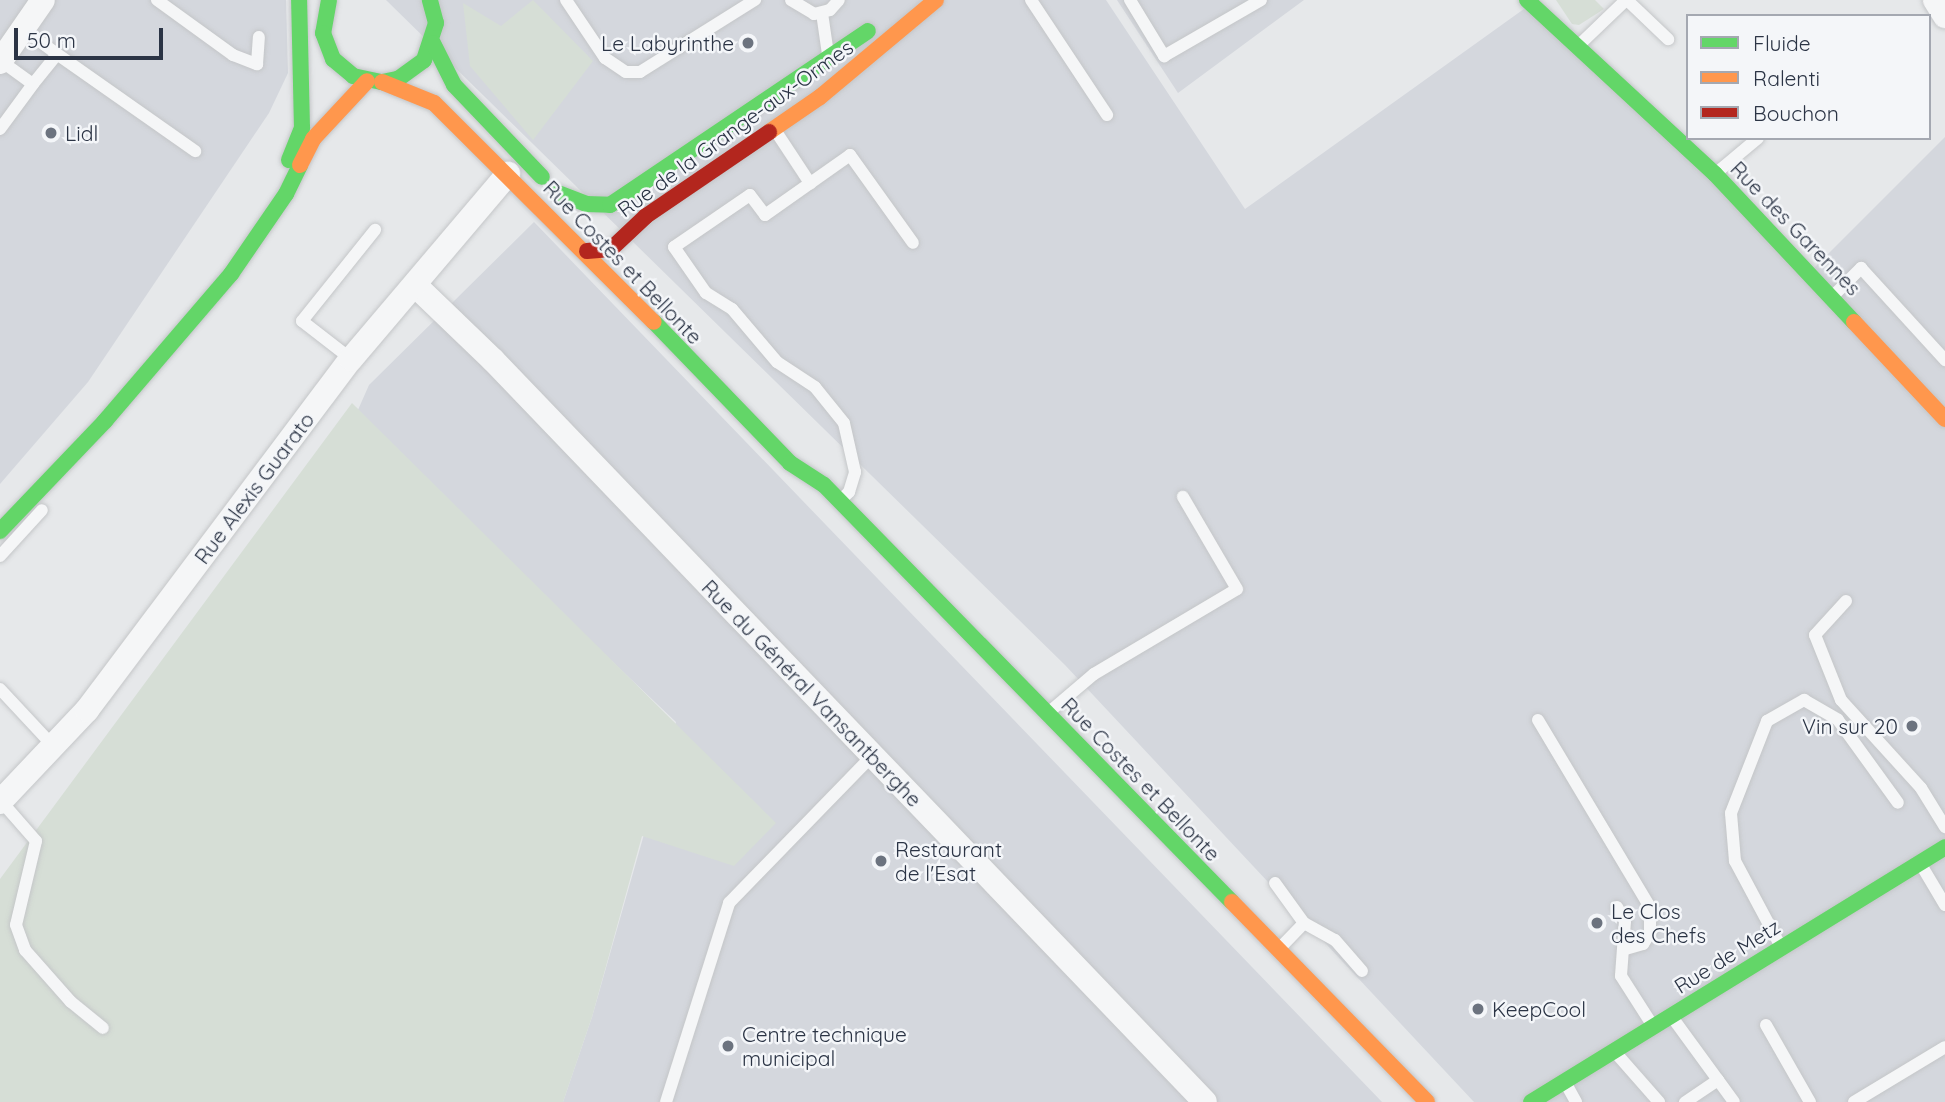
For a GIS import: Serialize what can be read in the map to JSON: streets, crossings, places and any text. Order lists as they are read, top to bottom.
{
  "streets": {
    "main road": [
      "Rue de la Grange-aux-Ormes",
      "Rue des Garennes",
      "Rue Costes et Bellonte",
      "Rue de Metz"
    ],
    "street": ["Rue Alexis Guarato", "Rue du Général Vansantberghe"]
  },
  "crossings": [
    ["Rue de la Grange-aux-Ormes", "Rue Costes et Bellonte"],
    ["Rue Costes et Bellonte", "Rue Alexis Guarato"],
    ["Rue Alexis Guarato", "Rue du Général Vansantberghe"]
  ],
  "places": [
    "Le Labyrinthe",
    "Lidl",
    "Vin sur 20",
    "Restaurant de l'Esat",
    "Le Clos des Chefs",
    "KeepCool",
    "Centre technique municipal"
  ],
  "legend": ["Fluide", "Ralenti", "Bouchon"],
  "scale_bar": "50 m"
}
